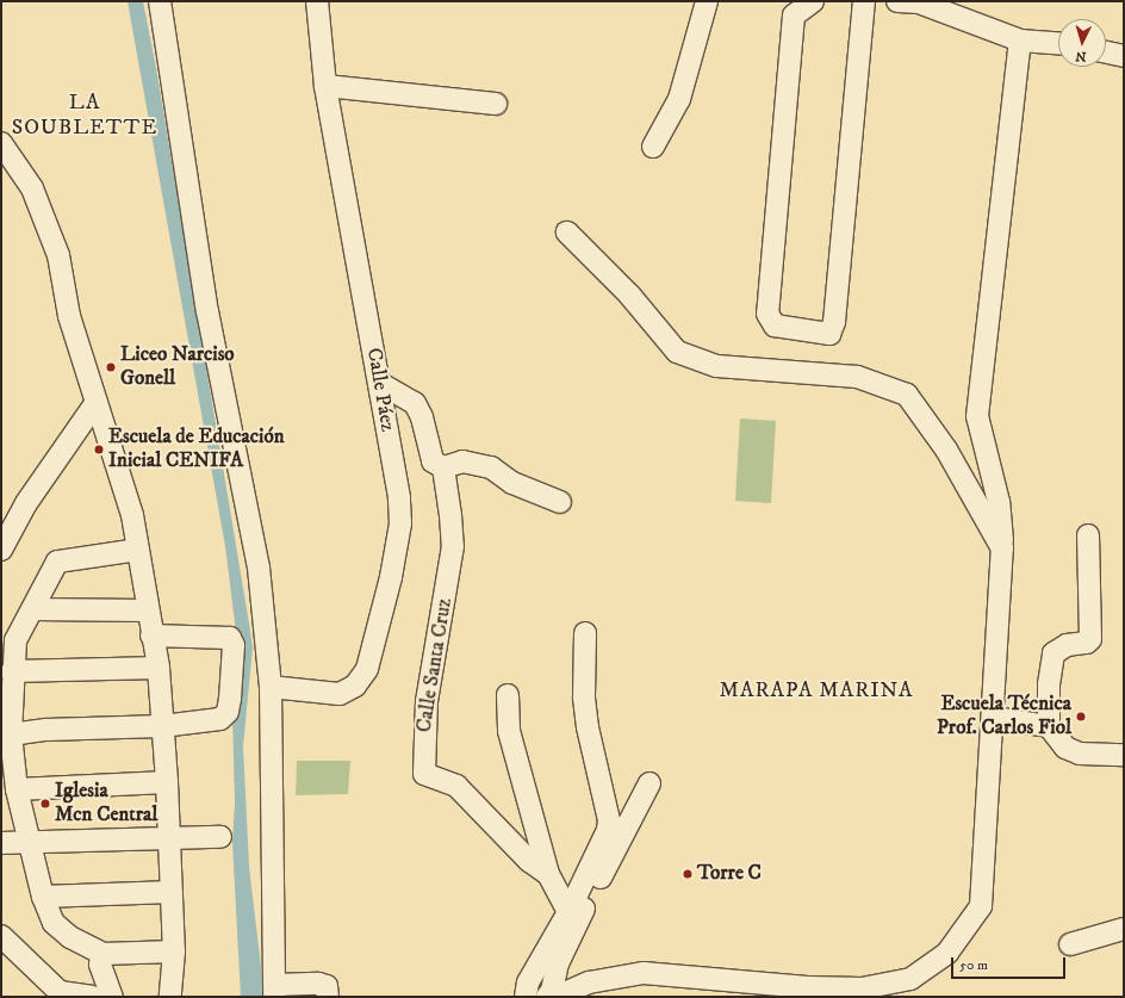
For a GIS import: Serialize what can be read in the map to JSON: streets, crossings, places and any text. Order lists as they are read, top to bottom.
{
  "streets": {
    "street": ["Calle Páez", "Calle Santa Cruz"]
  },
  "districts": ["LA SOUBLETTE", "MARAPA MARINA"],
  "places": [
    "Liceo Narciso Gonell",
    "Escuela de Educación Inicial CENIFA",
    "Escuela Técnica Prof. Carlos Fiol",
    "Iglesia Mcn Central",
    "Torre C"
  ],
  "scale_bar": "50 m",
  "north": "bottom"
}
